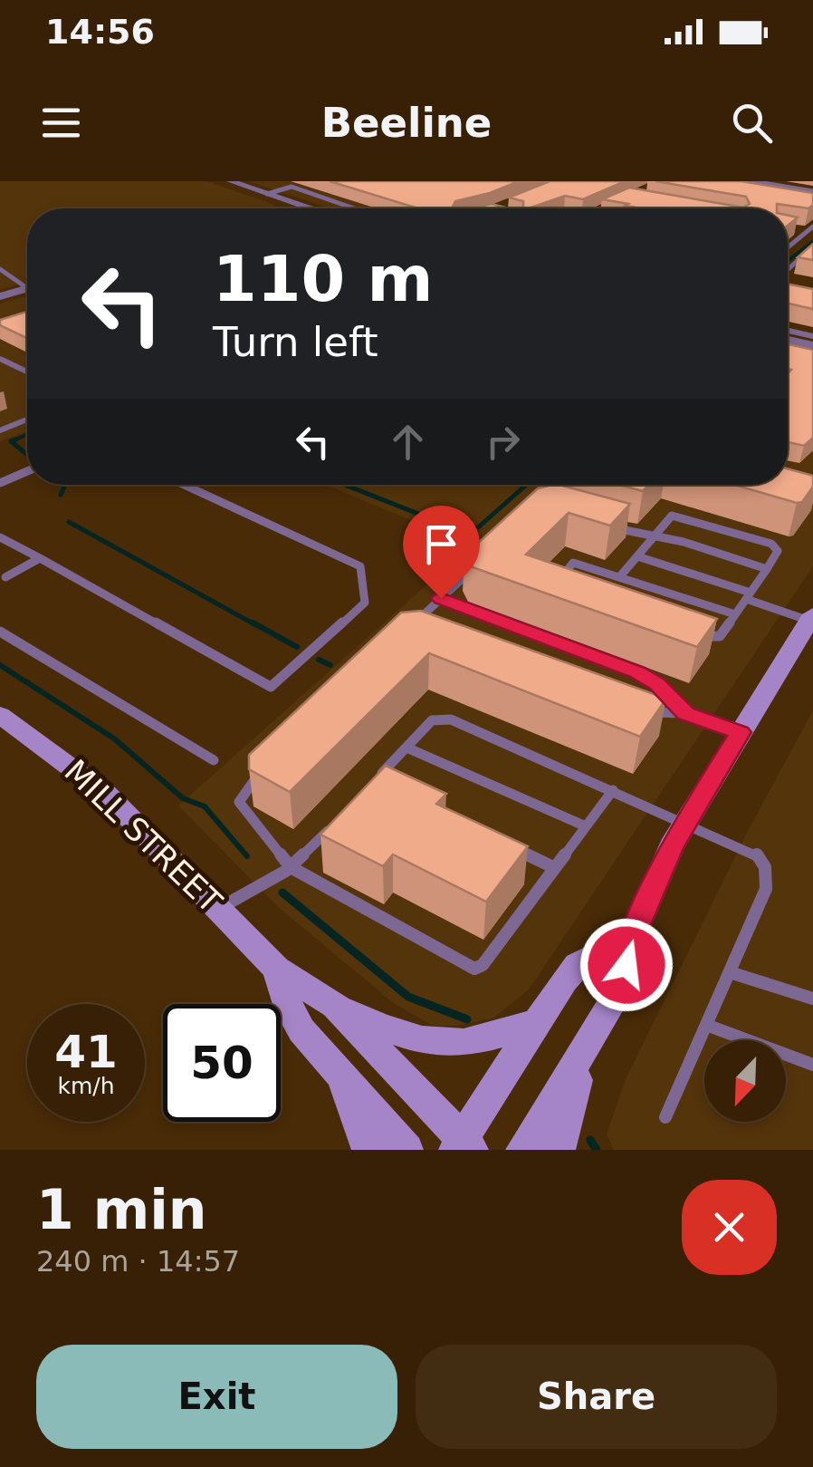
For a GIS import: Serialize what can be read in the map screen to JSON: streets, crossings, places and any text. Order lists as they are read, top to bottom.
{
  "streets": {
    "main road": ["MILL STREET"]
  },
  "north": "bottom left",
  "page": {
    "status": "14:56",
    "header": "Beeline",
    "turn": ["110 m", "Turn left"],
    "speed": "41 km/h",
    "limit": "50",
    "heading": ["1 min", "240 m · 14:57"],
    "buttons": ["Exit", "Share"]
  }
}
